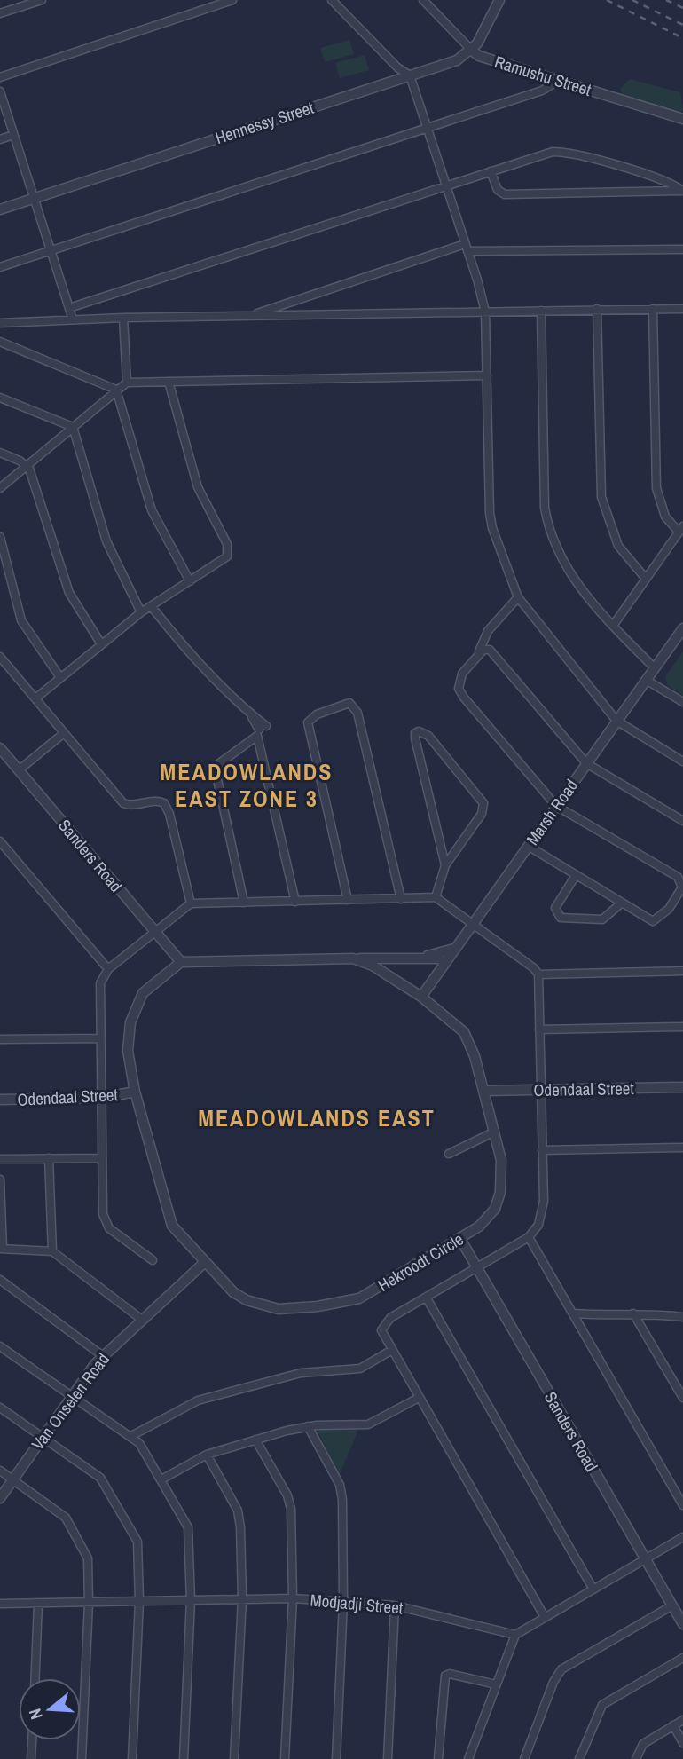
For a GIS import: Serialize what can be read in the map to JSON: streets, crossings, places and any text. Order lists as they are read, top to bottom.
{
  "streets": {
    "street": [
      "Ramushu Street",
      "Hennessy Street",
      "Marsh Road",
      "Sanders Road",
      "Odendaal Street",
      "Hekroodt Circle",
      "Van Onselen Road",
      "Modjadji Street"
    ]
  },
  "crossings": [
    ["Ramushu Street", "Hennessy Street"],
    ["Marsh Road", "Hekroodt Circle"],
    ["Sanders Road", "Hekroodt Circle"],
    ["Odendaal Street", "Hekroodt Circle"],
    ["Hekroodt Circle", "Van Onselen Road"]
  ],
  "districts": ["MEADOWLANDS EAST ZONE 3", "MEADOWLANDS EAST"],
  "north": "left"
}
